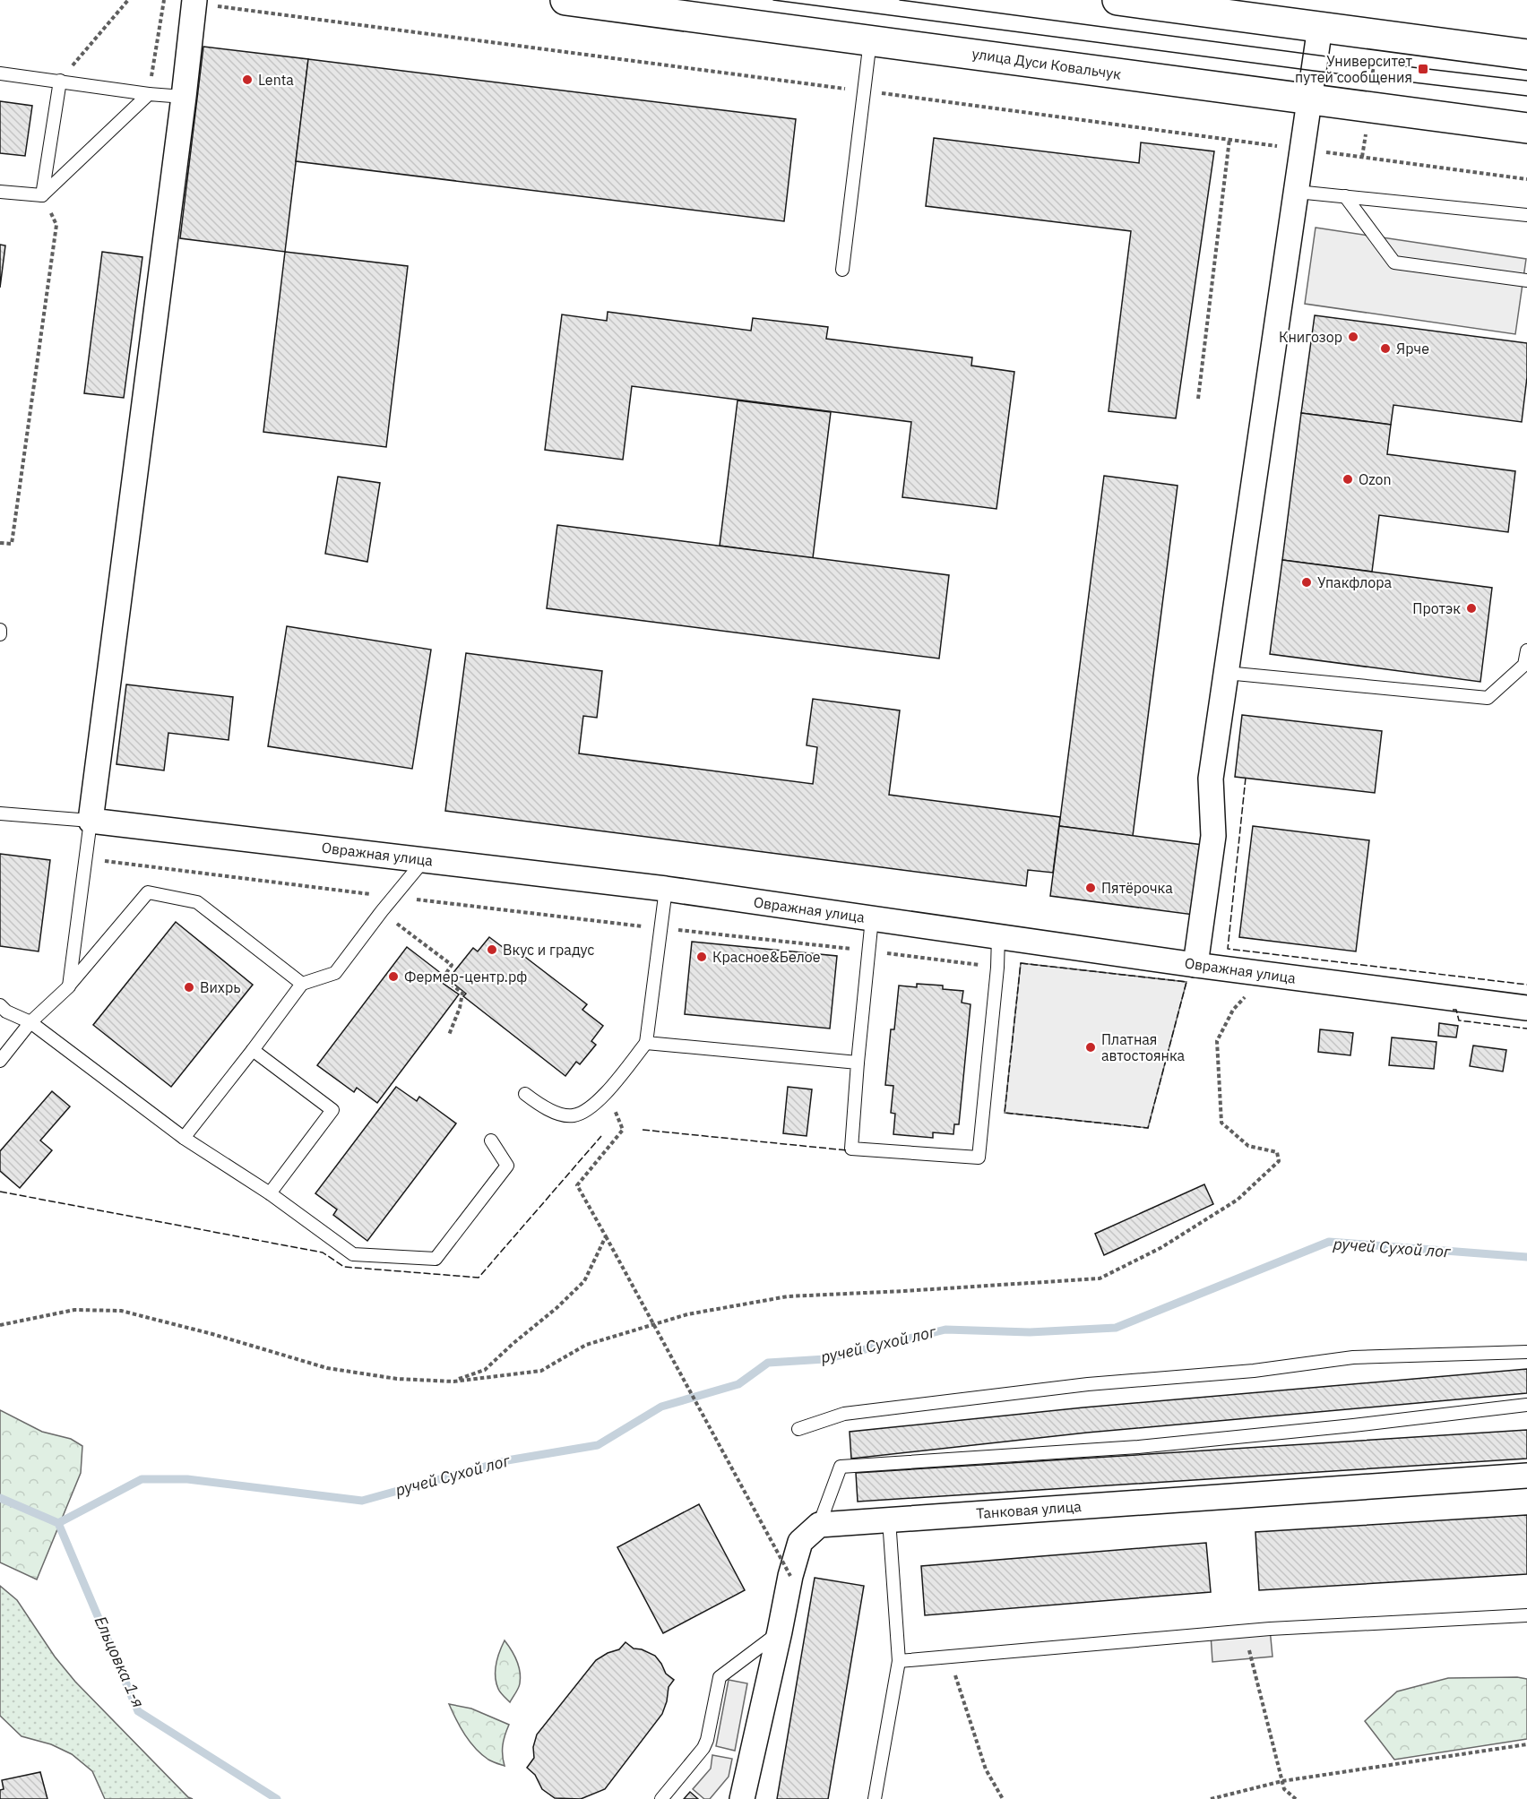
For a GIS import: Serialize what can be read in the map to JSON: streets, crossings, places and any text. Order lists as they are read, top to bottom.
{
  "streets": {
    "main road": ["улица Дуси Ковальчук"],
    "street": ["Овражная улица", "Танковая улица"]
  },
  "water": ["ручей Сухой лог", "Ельцовка 1-я"],
  "places": {
    "transit": ["Университет путей сообщения"],
    "other": [
      "Lenta",
      "Книгозор",
      "Ярче",
      "Ozon",
      "Упакфлора",
      "Протэк",
      "Пятёрочка",
      "Вкус и градус",
      "Красное&Белое",
      "Фермер-центр.рф",
      "Вихрь",
      "Платная автостоянка"
    ]
  }
}
